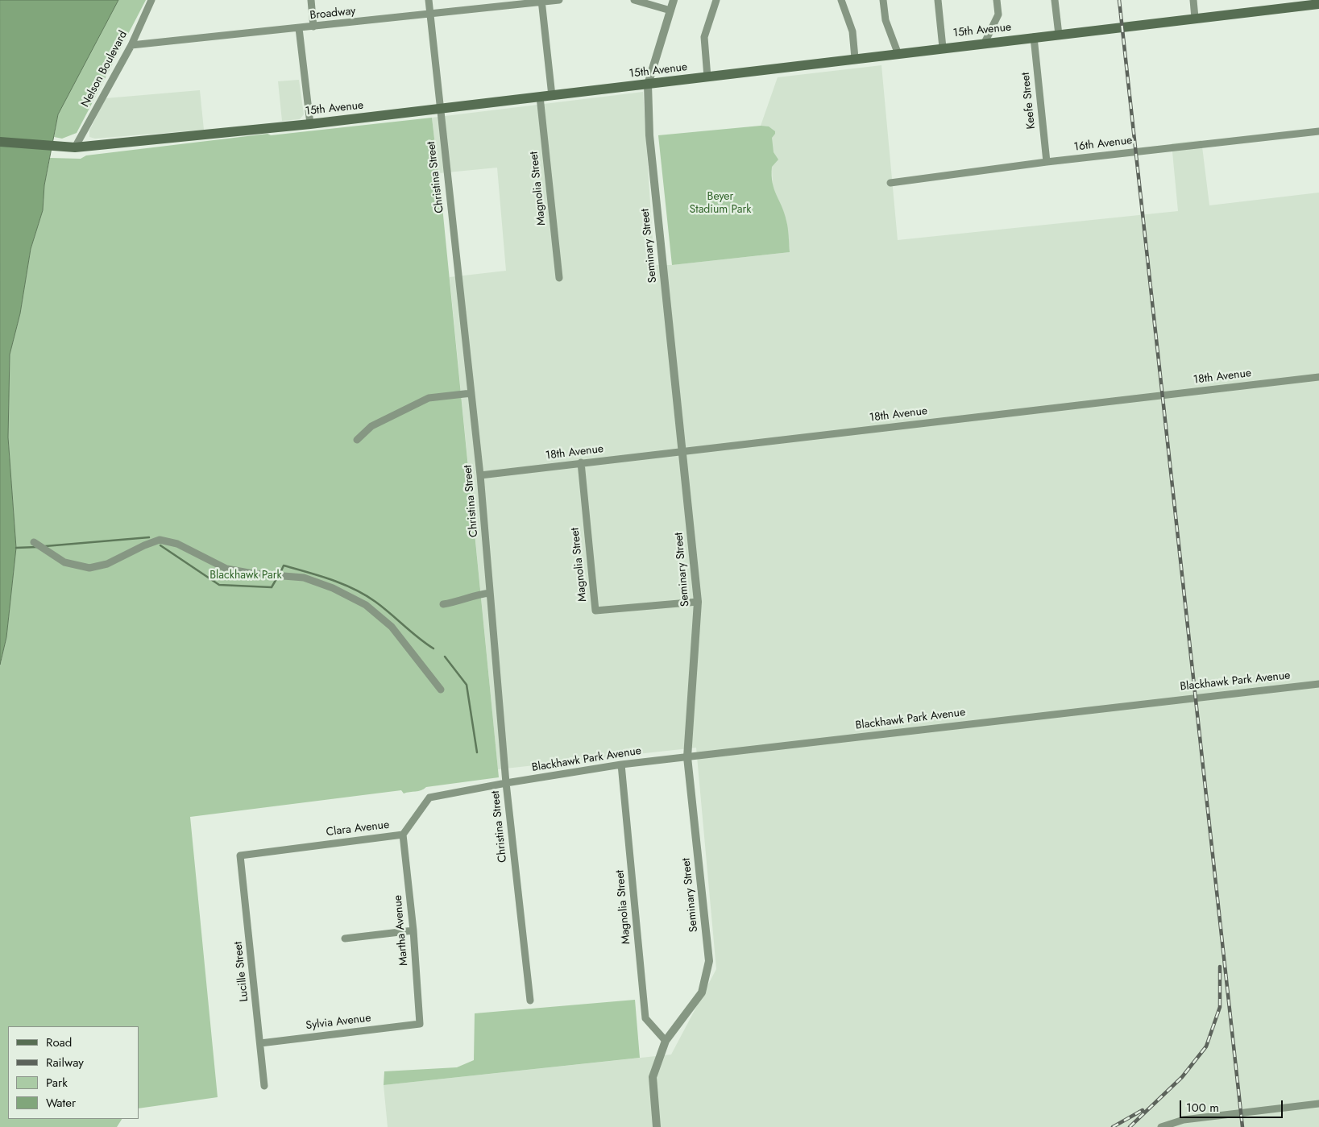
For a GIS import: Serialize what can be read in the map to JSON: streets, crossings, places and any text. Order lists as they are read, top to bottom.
{
  "streets": {
    "main road": ["15th Avenue"],
    "street": [
      "Broadway",
      "Nelson Boulevard",
      "Keefe Street",
      "16th Avenue",
      "Christina Street",
      "Magnolia Street",
      "Seminary Street",
      "18th Avenue",
      "Blackhawk Park Avenue",
      "Clara Avenue",
      "Martha Avenue",
      "Lucille Street",
      "Sylvia Avenue"
    ]
  },
  "crossings": [
    ["Broadway", "Nelson Boulevard"],
    ["Broadway", "Christina Street"],
    ["15th Avenue", "Nelson Boulevard"],
    ["15th Avenue", "Keefe Street"],
    ["15th Avenue", "Christina Street"],
    ["15th Avenue", "Magnolia Street"],
    ["15th Avenue", "Seminary Street"],
    ["Keefe Street", "16th Avenue"],
    ["Christina Street", "18th Avenue"],
    ["Christina Street", "Blackhawk Park Avenue"],
    ["Christina Street", "Clara Avenue"],
    ["Magnolia Street", "Seminary Street"],
    ["Magnolia Street", "18th Avenue"],
    ["Magnolia Street", "Blackhawk Park Avenue"],
    ["Seminary Street", "18th Avenue"],
    ["Seminary Street", "Blackhawk Park Avenue"],
    ["Blackhawk Park Avenue", "Clara Avenue"],
    ["Clara Avenue", "Martha Avenue"],
    ["Clara Avenue", "Lucille Street"],
    ["Martha Avenue", "Sylvia Avenue"],
    ["Lucille Street", "Sylvia Avenue"]
  ],
  "parks": ["Beyer Stadium Park", "Blackhawk Park"],
  "legend": [
    "Road",
    "Railway",
    "Park",
    "Water"
  ],
  "scale_bar": "100 m"
}
